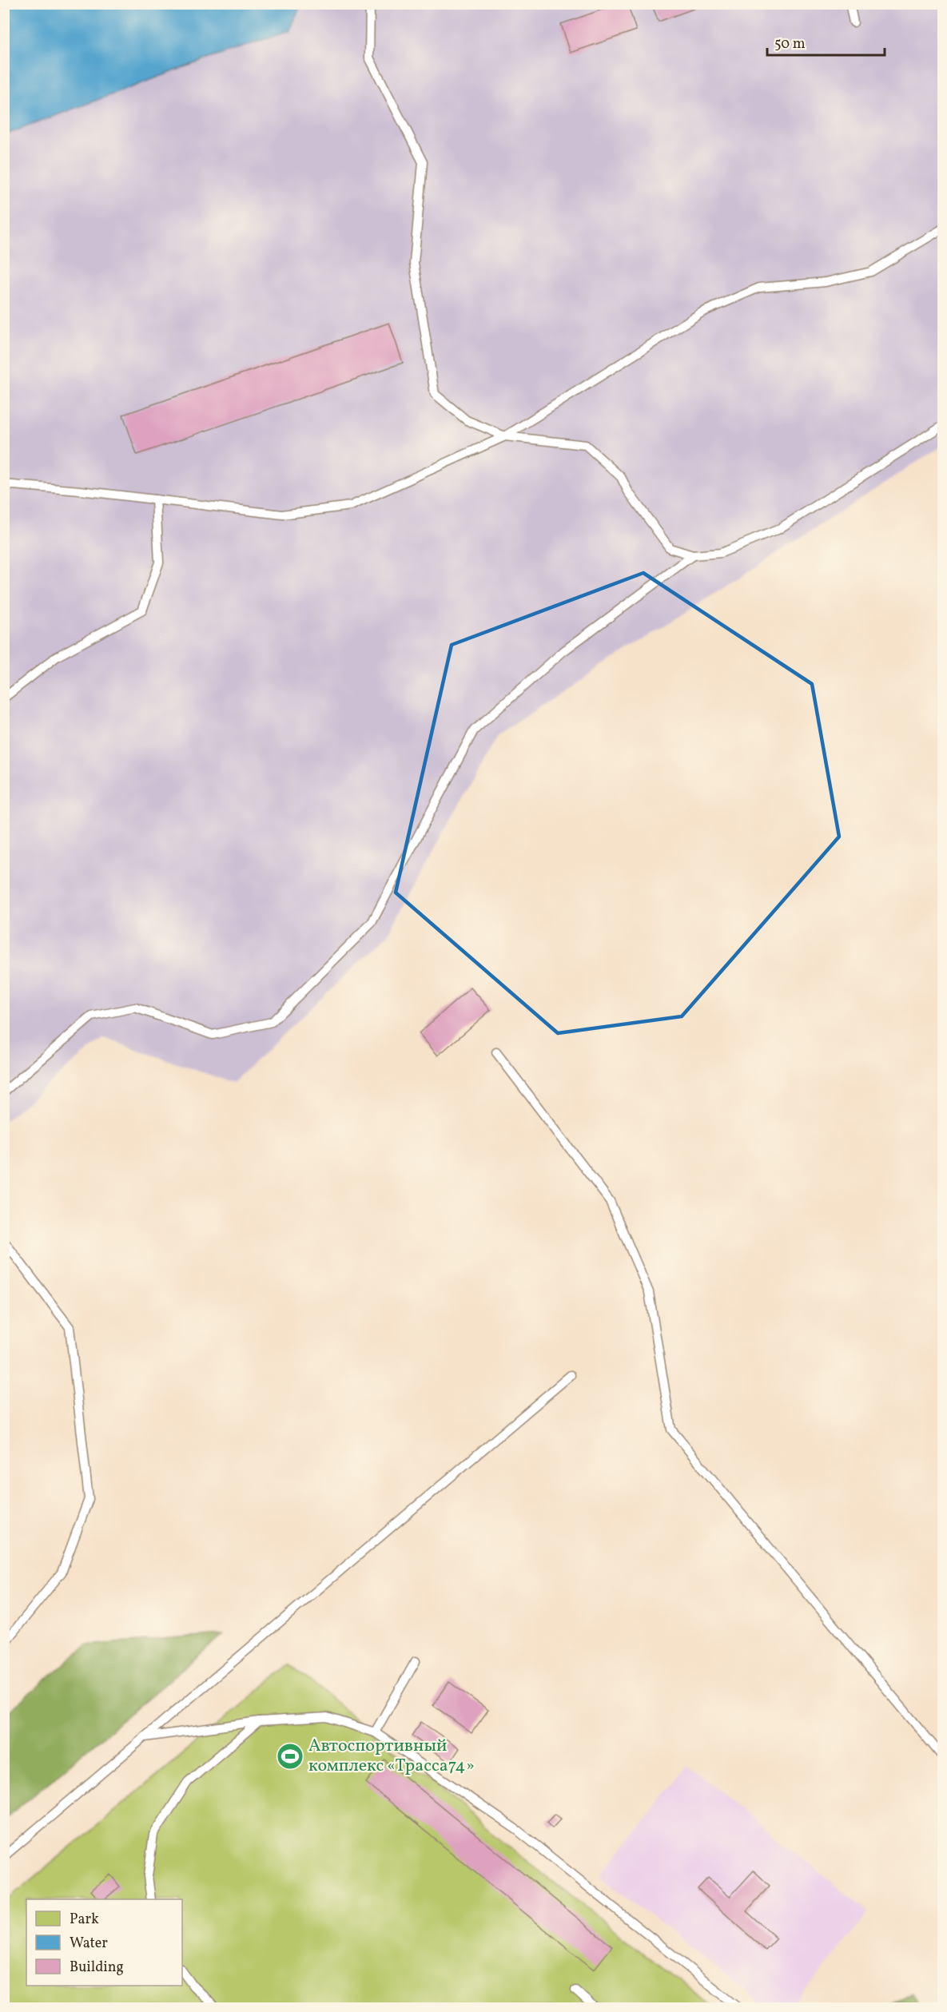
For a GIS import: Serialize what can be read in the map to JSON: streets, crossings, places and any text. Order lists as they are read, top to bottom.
{
  "places": {
    "sports": ["Автоспортивный комплекс «Трасса74»"]
  },
  "legend": ["Park", "Water", "Building"],
  "scale_bar": "50 m"
}
